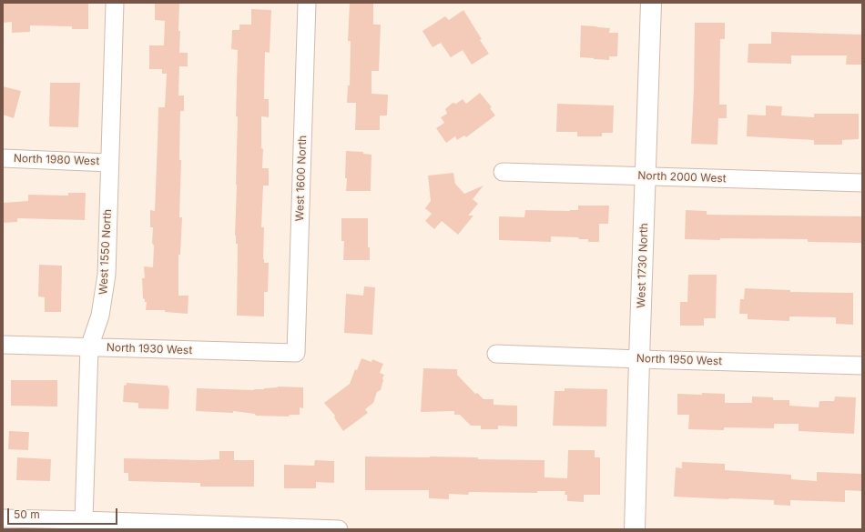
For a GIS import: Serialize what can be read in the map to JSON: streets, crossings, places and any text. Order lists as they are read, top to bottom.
{
  "streets": {
    "street": [
      "North 1980 West",
      "North 2000 West",
      "West 1600 North",
      "West 1550 North",
      "West 1730 North",
      "North 1930 West",
      "North 1950 West"
    ]
  },
  "crossings": [
    ["North 1980 West", "West 1550 North"],
    ["North 2000 West", "West 1730 North"],
    ["West 1600 North", "North 1930 West"],
    ["West 1550 North", "North 1930 West"],
    ["West 1730 North", "North 1950 West"]
  ],
  "scale_bar": "50 m"
}
